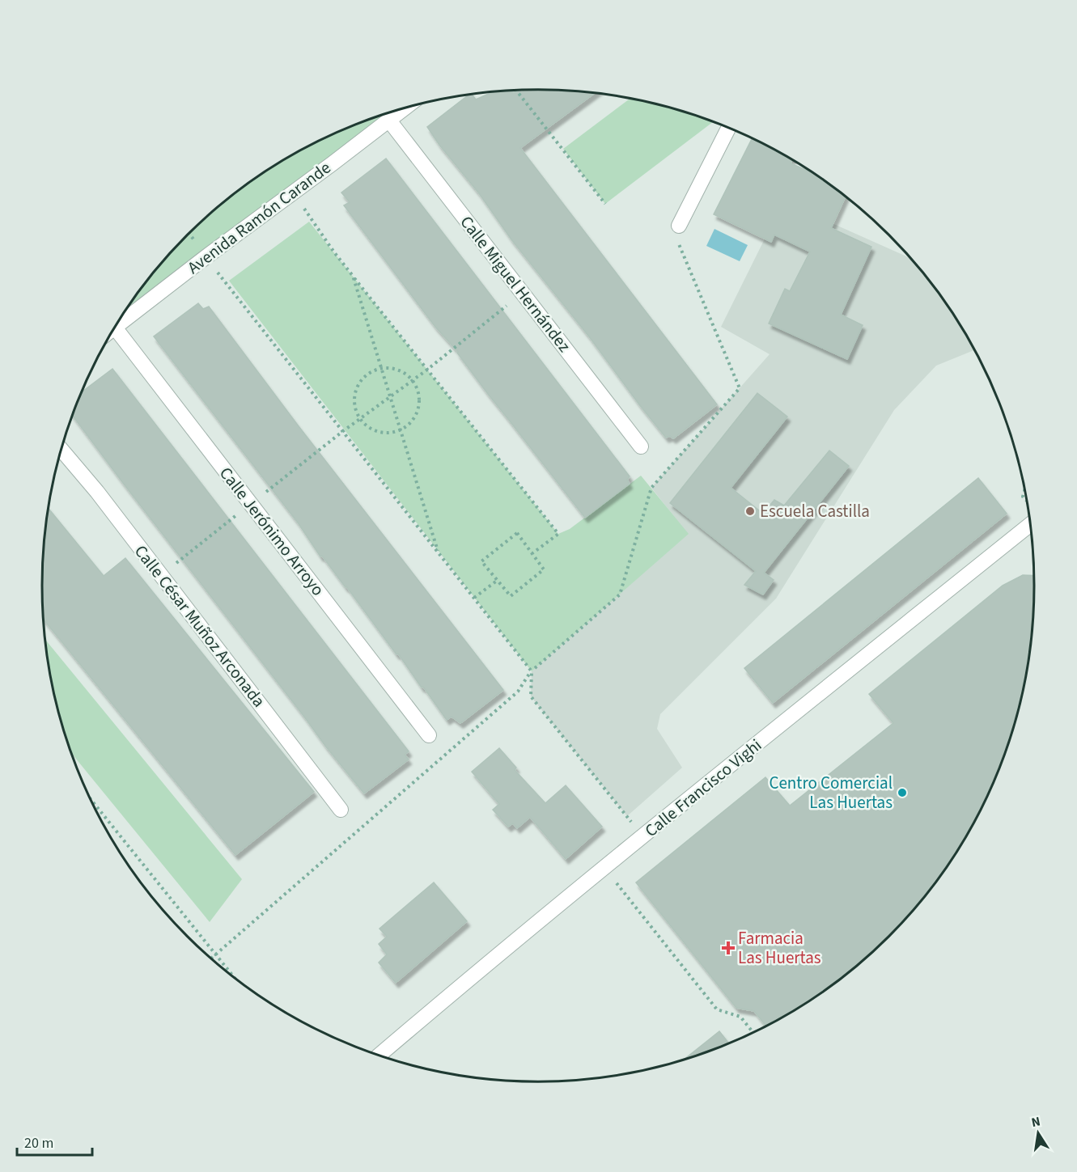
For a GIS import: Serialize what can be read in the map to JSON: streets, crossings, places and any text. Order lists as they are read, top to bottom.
{
  "streets": {
    "street": [
      "Avenida Ramón Carande",
      "Calle Miguel Hernández",
      "Calle Jerónimo Arroyo",
      "Calle César Muñoz Arconada",
      "Calle Francisco Vighi"
    ]
  },
  "crossings": [
    ["Avenida Ramón Carande", "Calle Miguel Hernández"]
  ],
  "places": {
    "other": ["Escuela Castilla", "Centro Comercial Las Huertas"],
    "health": ["Farmacia Las Huertas"]
  },
  "scale_bar": "20 m",
  "north": "top"
}
